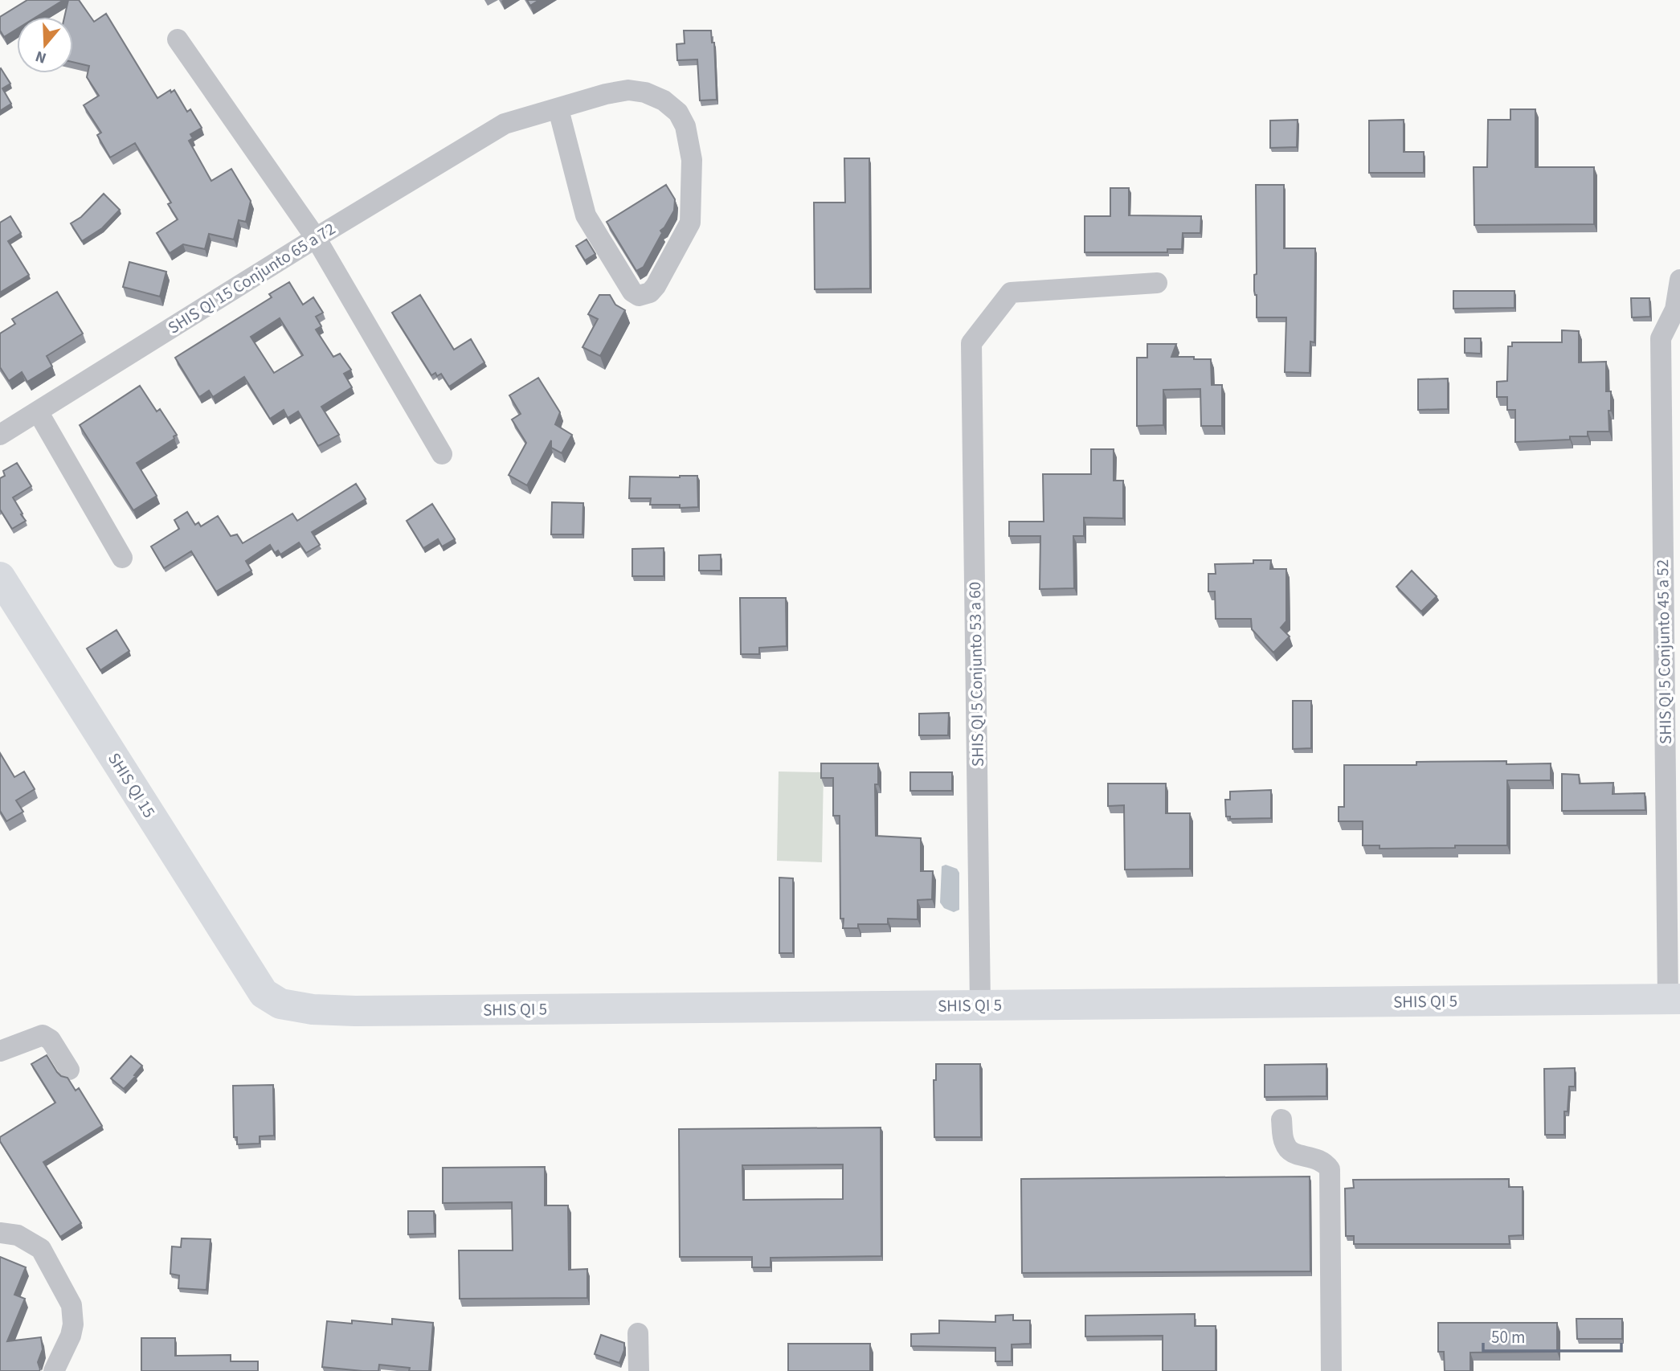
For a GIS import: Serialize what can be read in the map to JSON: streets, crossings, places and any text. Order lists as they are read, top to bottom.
{
  "streets": {
    "street": [
      "SHIS QI 15 Conjunto 65 a 72",
      "SHIS QI 5 Conjunto 45 a 52",
      "SHIS QI 5 Conjunto 53 a 60",
      "SHIS QI 15",
      "SHIS QI 5"
    ]
  },
  "crossings": [
    ["SHIS QI 5 Conjunto 45 a 52", "SHIS QI 5"],
    ["SHIS QI 5 Conjunto 53 a 60", "SHIS QI 5"],
    ["SHIS QI 15", "SHIS QI 5"]
  ],
  "scale_bar": "50 m",
  "north": "bottom"
}
